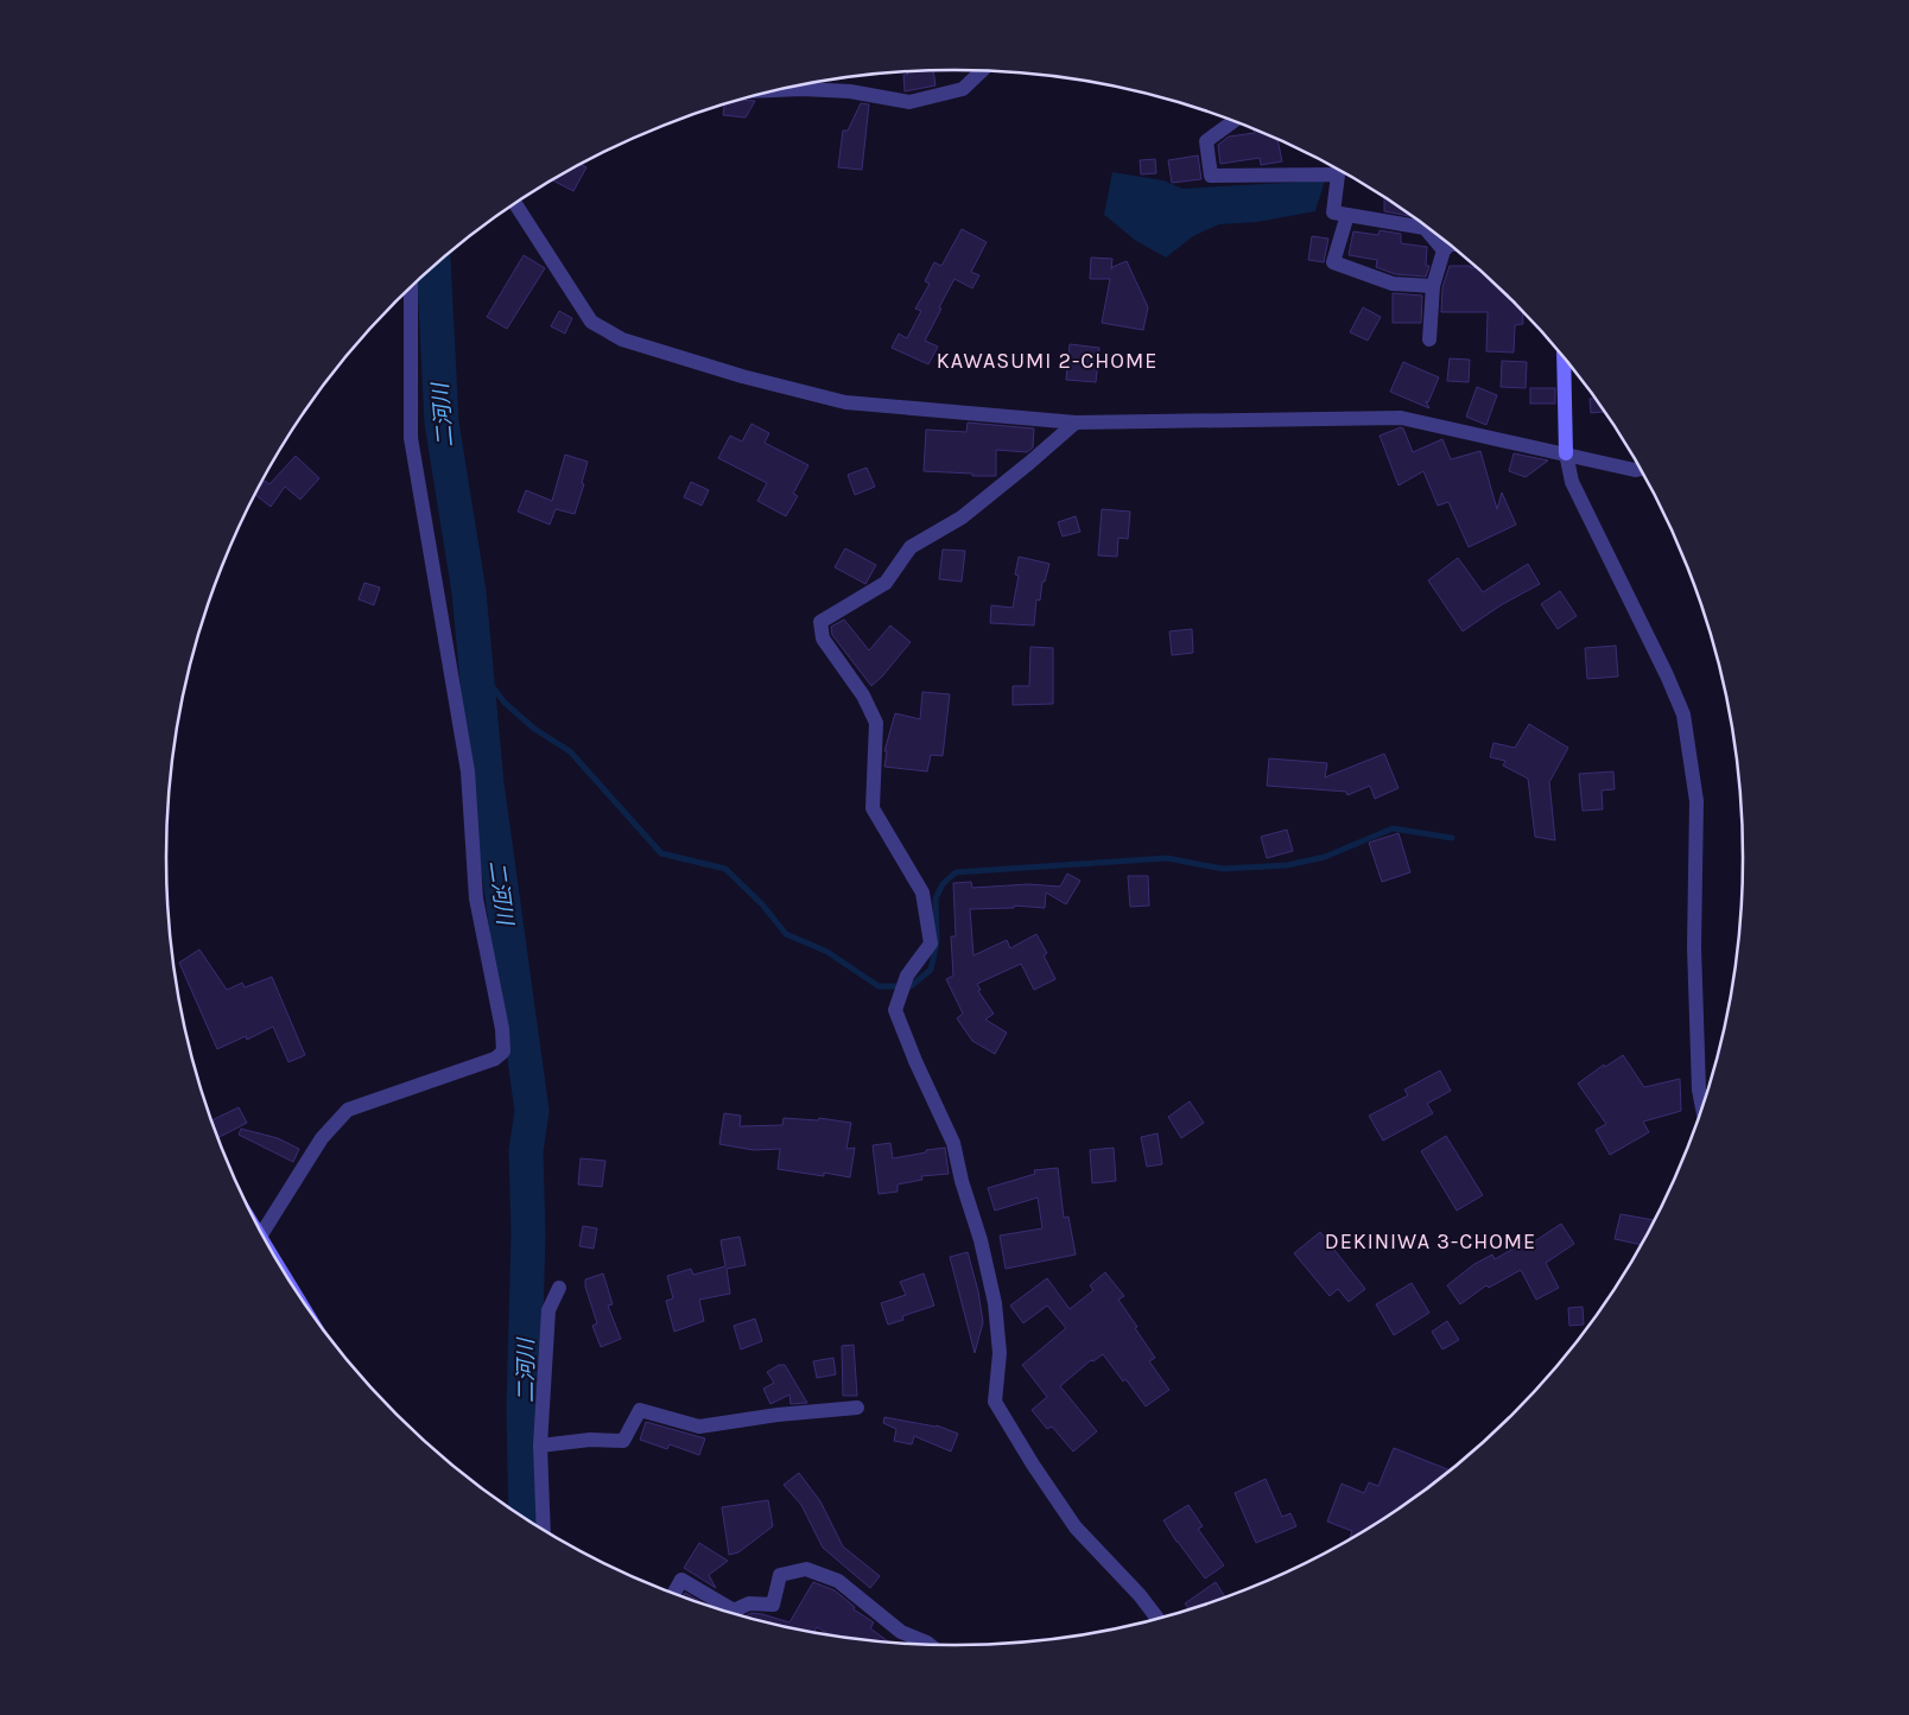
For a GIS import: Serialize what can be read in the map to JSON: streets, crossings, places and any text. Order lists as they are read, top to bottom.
{
  "districts": ["KAWASUMI 2-CHOME", "DEKINIWA 3-CHOME"],
  "water": ["二河川"]
}
